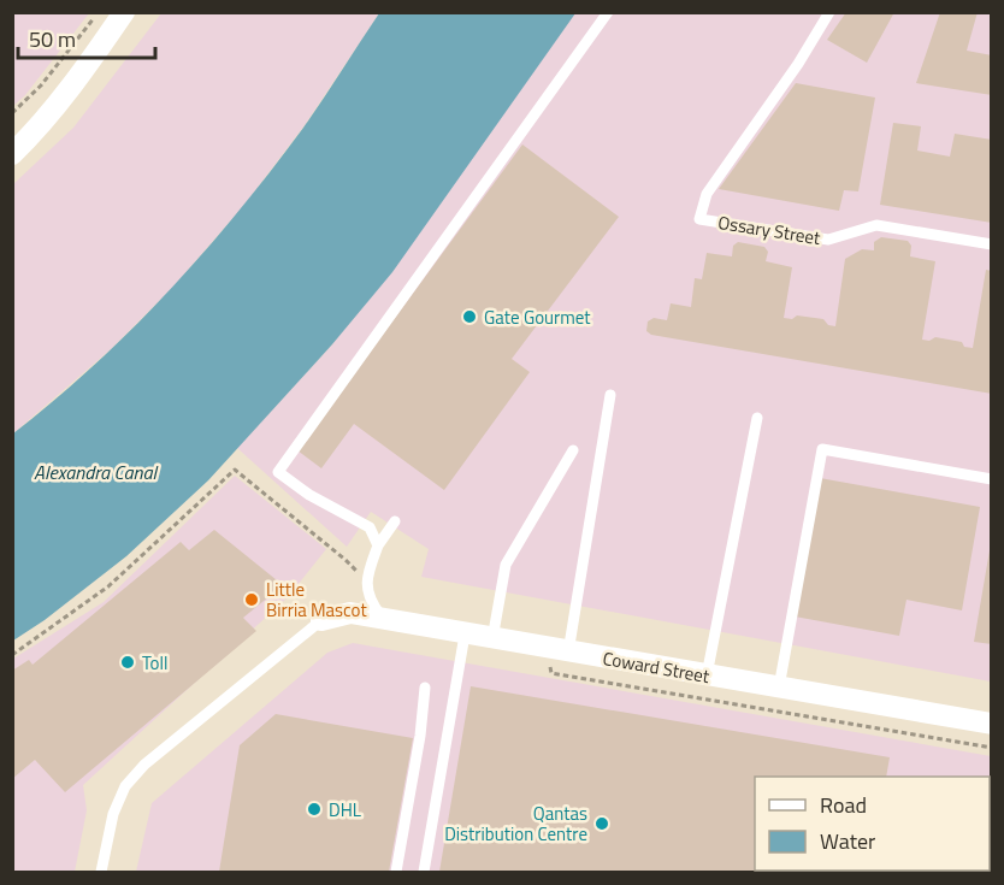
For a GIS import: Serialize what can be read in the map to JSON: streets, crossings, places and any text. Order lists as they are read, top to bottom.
{
  "streets": {
    "street": ["Coward Street"],
    "lane": ["Ossary Street"]
  },
  "water": ["Alexandra Canal"],
  "places": [
    "Gate Gourmet",
    "Little Birria Mascot",
    "Toll",
    "DHL",
    "Qantas Distribution Centre"
  ],
  "legend": ["Road", "Water"],
  "scale_bar": "50 m"
}
